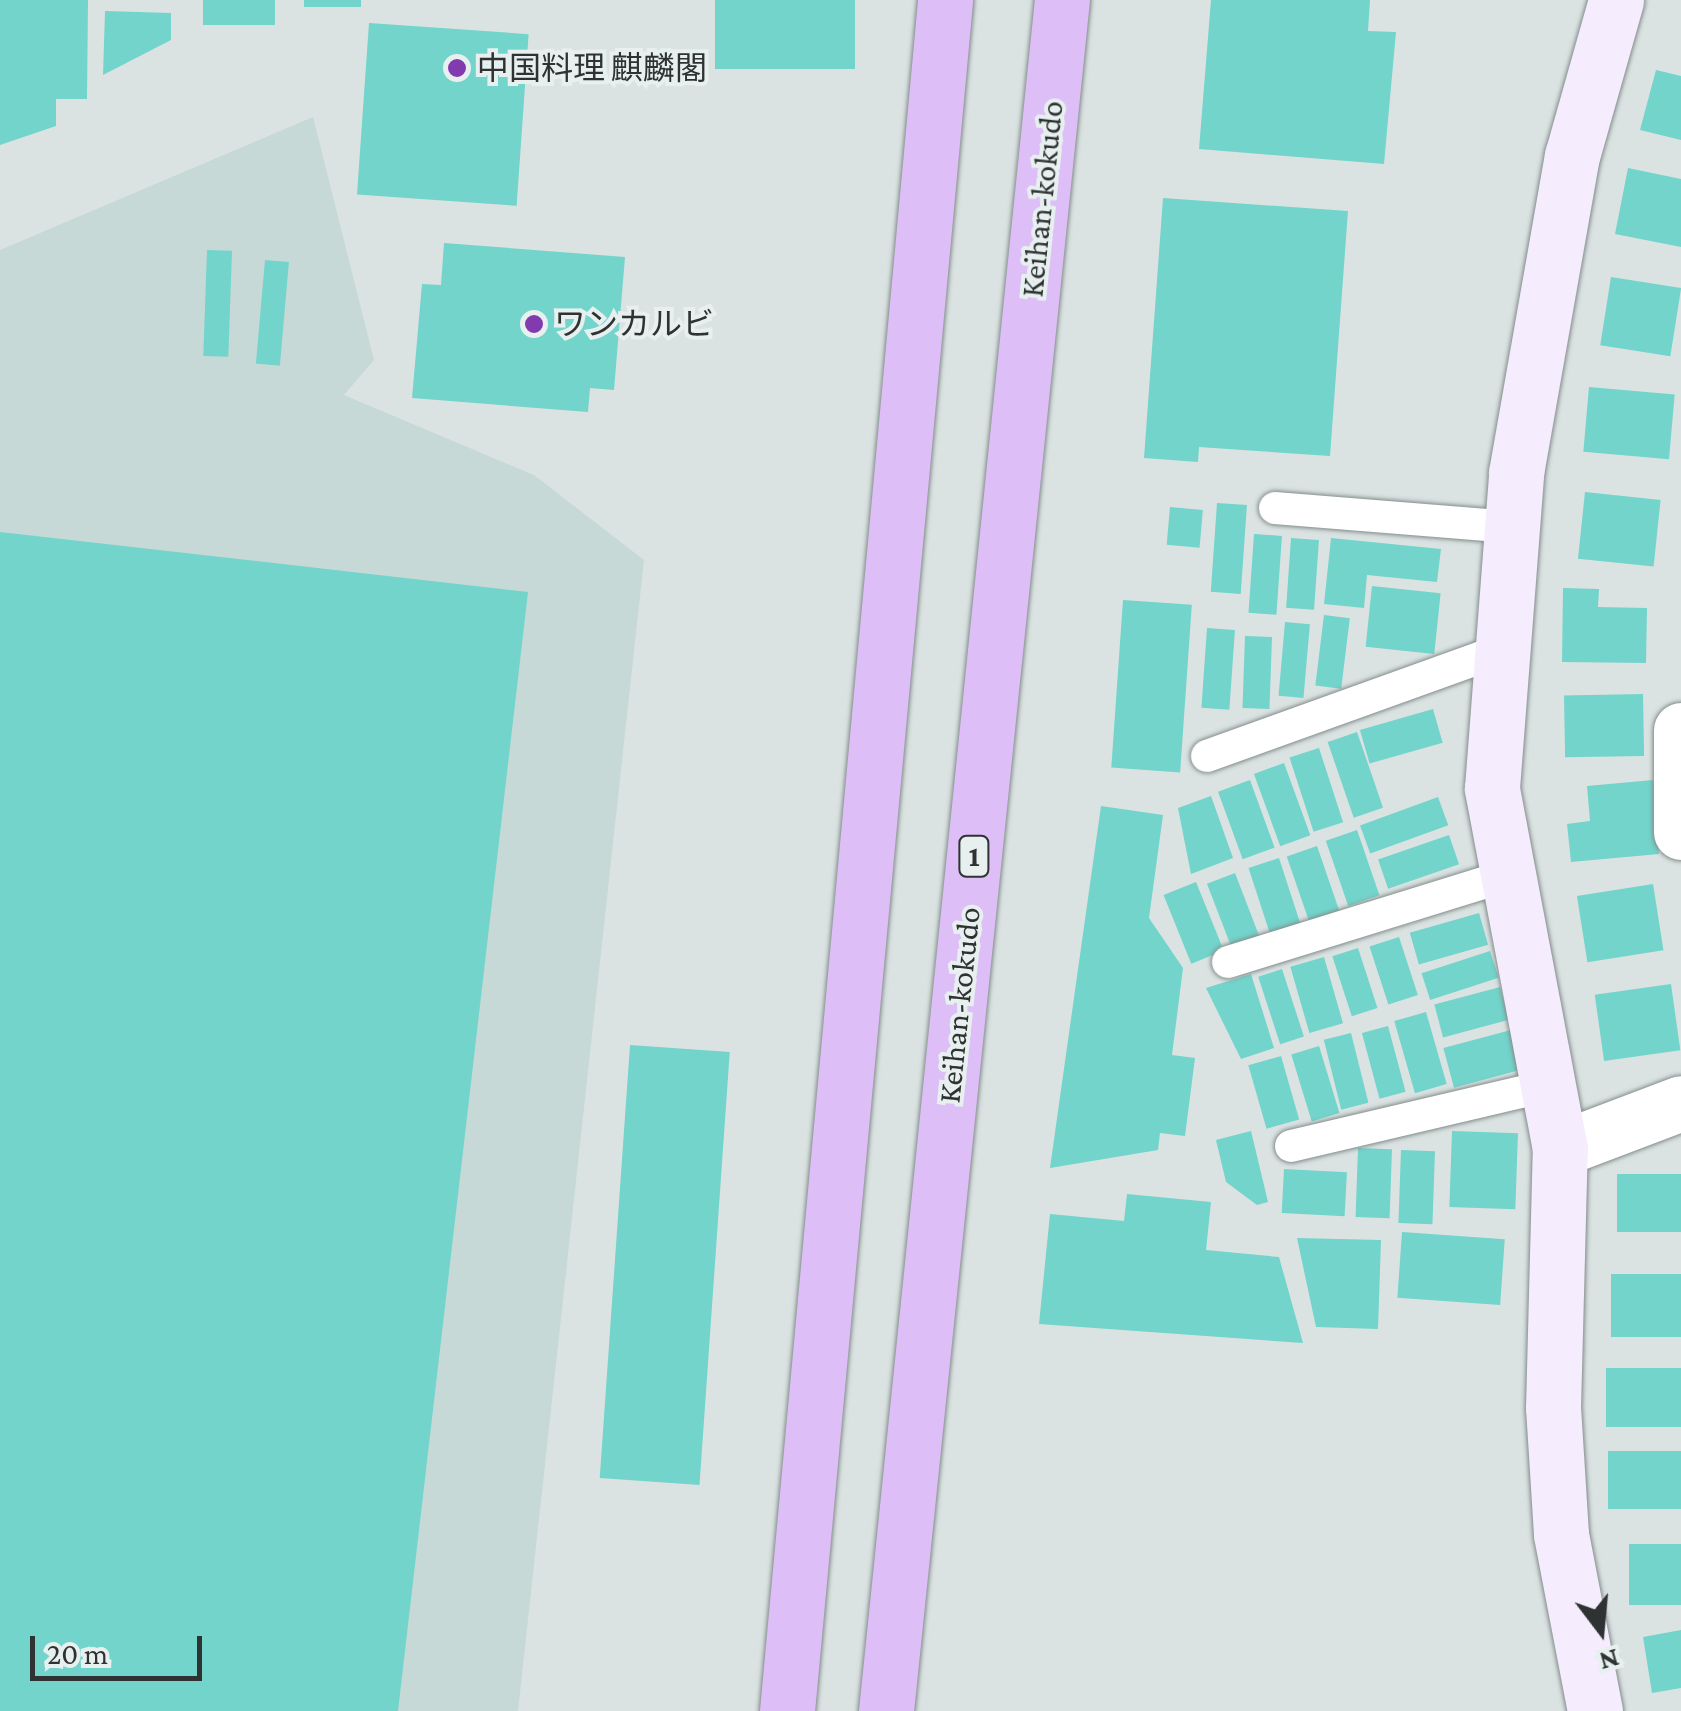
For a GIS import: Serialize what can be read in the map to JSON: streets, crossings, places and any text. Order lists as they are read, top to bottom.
{
  "streets": {
    "highway": ["Keihan-kokudo", "1"]
  },
  "places": ["中国料理 麒麟閣", "ワンカルビ"],
  "scale_bar": "20 m",
  "north": "bottom"
}
